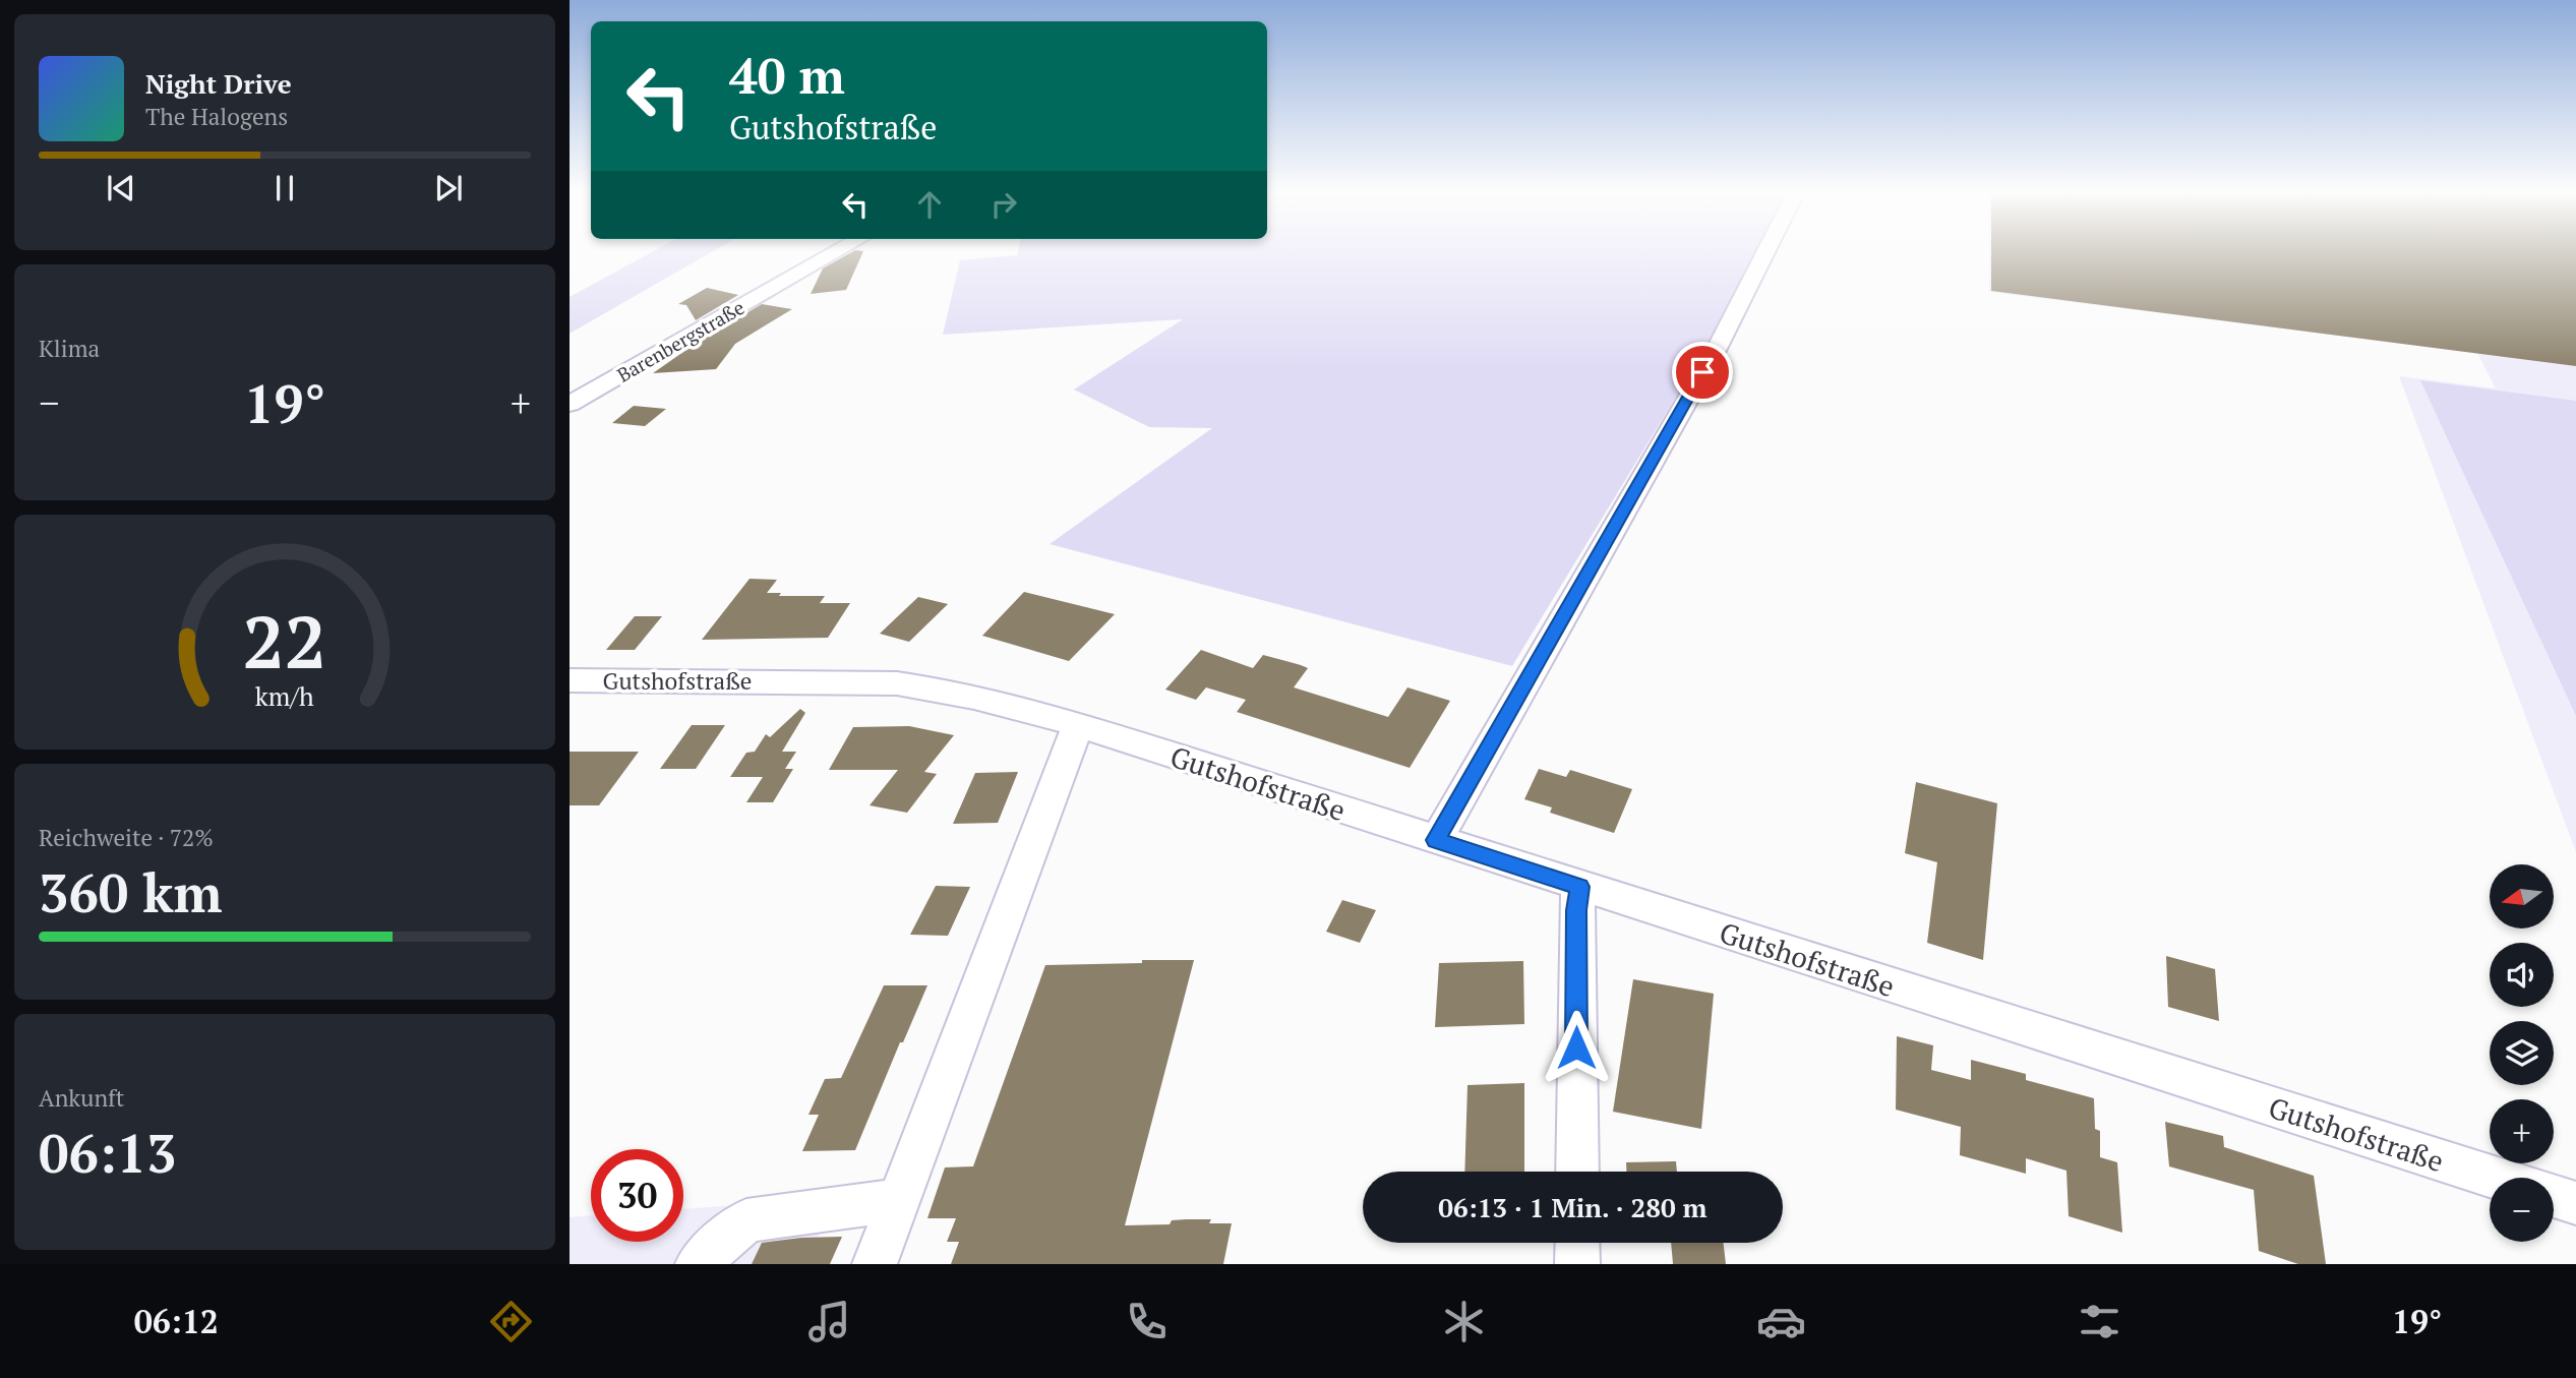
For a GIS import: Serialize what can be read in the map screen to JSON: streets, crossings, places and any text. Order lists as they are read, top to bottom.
{
  "streets": {
    "street": ["Barenbergstraße", "Gutshofstraße"]
  },
  "north": "left",
  "page": {
    "turn": ["40 m", "Gutshofstraße"],
    "song": ["Night Drive", "The Halogens"],
    "tile": [
      "Klima",
      ["Reichweite · 72%", "360 km"],
      ["Ankunft", "06:13"]
    ],
    "heat": ["−", "19°", "+"],
    "map_buttons": ["+", "−"],
    "limit": "30",
    "trip": "06:13 · 1 Min. · 280 m",
    "tabs": ["06:12", "19°"],
    "gauge": ["22", "km/h"]
  }
}
